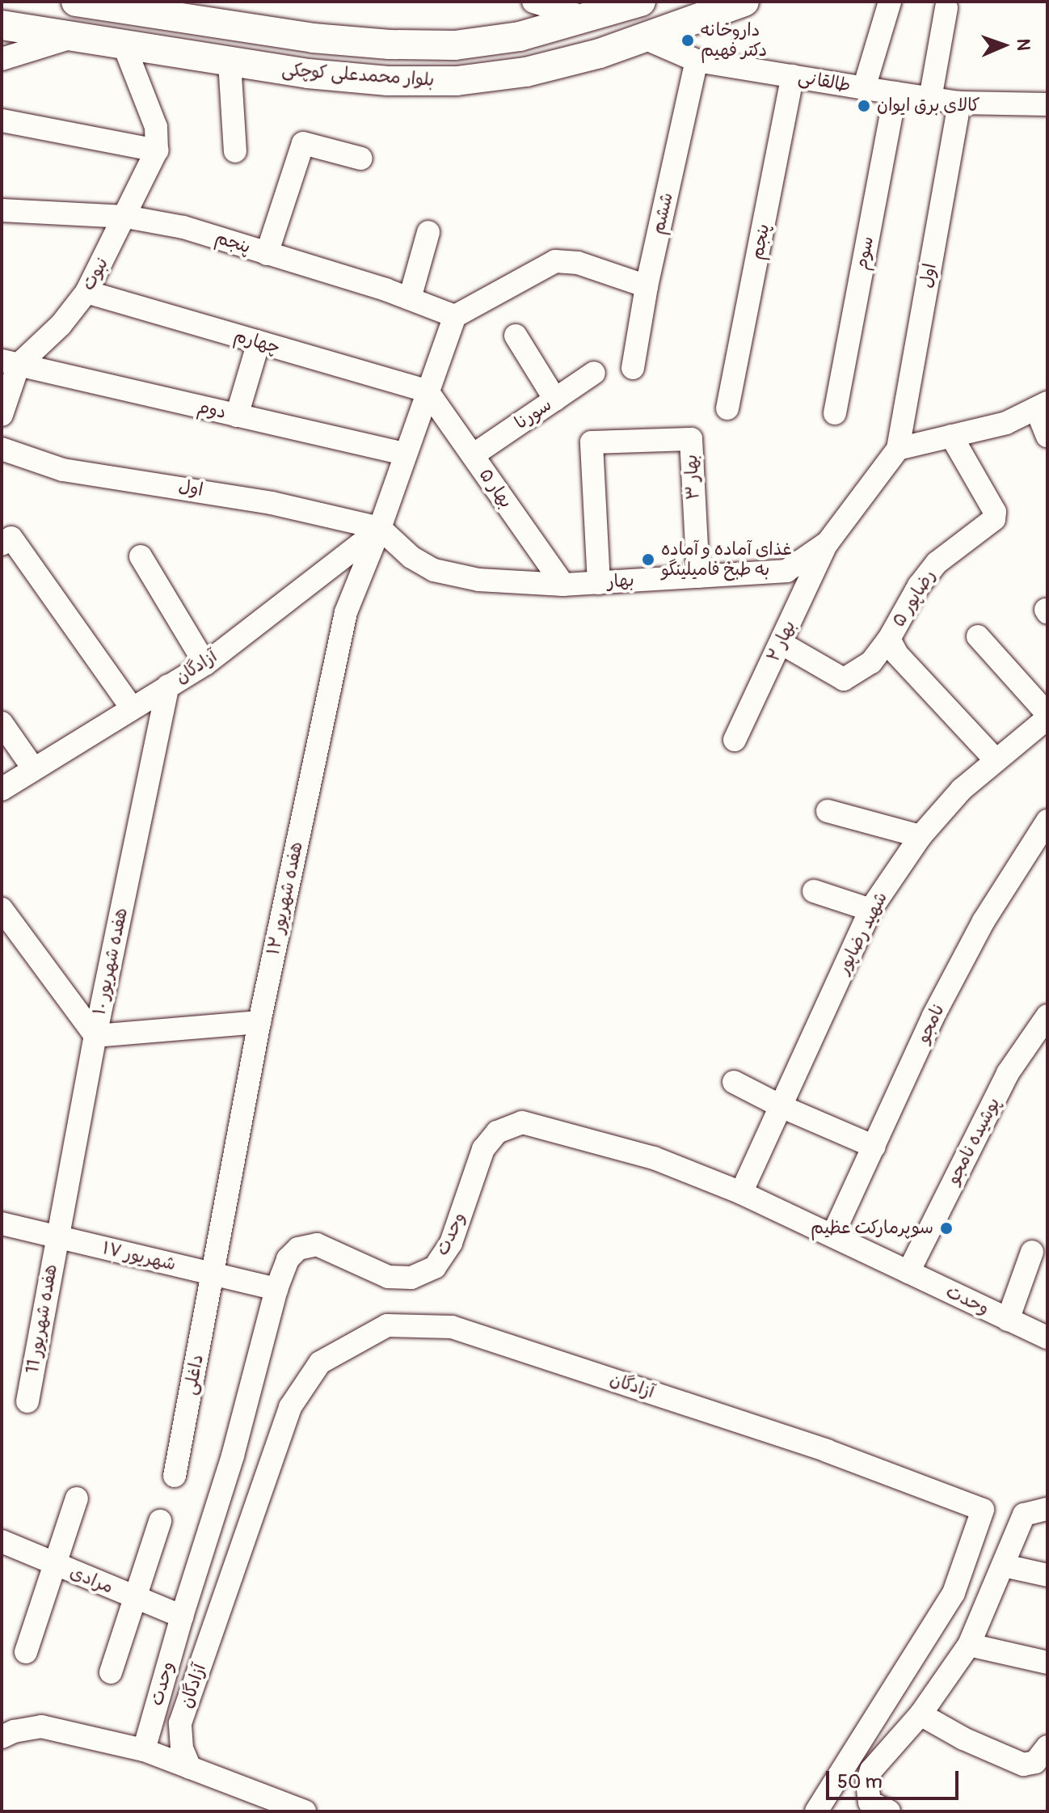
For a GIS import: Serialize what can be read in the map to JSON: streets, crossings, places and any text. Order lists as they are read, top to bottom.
{
  "streets": {
    "main road": ["بلوار محمدعلی کوچکی"],
    "street": [
      "طالقانی",
      "ششم",
      "پنجم",
      "سوم",
      "نبوت",
      "اول",
      "چهارم",
      "دوم",
      "سورنا",
      "بهار ۳",
      "بهار ۵",
      "بهار",
      "رضاپور ۵",
      "بهار ۲",
      "آزادگان",
      "هفده شهریور ۱۲",
      "شهید رضاپور",
      "هفده شهریور ۱۰",
      "نامجو",
      "پوشیده نامجو",
      "وحدت",
      "۱۷ شهریور",
      "هفده شهریور 11",
      "داغلی",
      "مرادی"
    ]
  },
  "crossings": [
    ["بلوار محمدعلی کوچکی", "طالقانی"],
    ["طالقانی", "ششم"],
    ["طالقانی", "پنجم"],
    ["طالقانی", "سوم"],
    ["طالقانی", "اول"],
    ["پنجم", "نبوت"],
    ["پنجم", "هفده شهریور ۱۲"],
    ["نبوت", "چهارم"],
    ["نبوت", "دوم"],
    ["اول", "بهار"],
    ["اول", "آزادگان"],
    ["اول", "هفده شهریور ۱۲"],
    ["چهارم", "بهار ۵"],
    ["چهارم", "هفده شهریور ۱۲"],
    ["دوم", "هفده شهریور ۱۲"],
    ["سورنا", "بهار ۵"],
    ["بهار ۳", "بهار"],
    ["بهار ۵", "بهار"],
    ["بهار ۵", "هفده شهریور ۱۲"],
    ["بهار", "بهار ۲"],
    ["بهار", "آزادگان"],
    ["بهار", "هفده شهریور ۱۲"],
    ["رضاپور ۵", "شهید رضاپور"],
    ["آزادگان", "هفده شهریور ۱۲"],
    ["آزادگان", "هفده شهریور ۱۰"],
    ["هفده شهریور ۱۲", "۱۷ شهریور"],
    ["هفده شهریور ۱۲", "داغلی"],
    ["شهید رضاپور", "وحدت"],
    ["هفده شهریور ۱۰", "۱۷ شهریور"],
    ["هفده شهریور ۱۰", "هفده شهریور 11"],
    ["نامجو", "وحدت"],
    ["پوشیده نامجو", "وحدت"],
    ["وحدت", "۱۷ شهریور"],
    ["وحدت", "مرادی"],
    ["۱۷ شهریور", "هفده شهریور 11"],
    ["۱۷ شهریور", "داغلی"]
  ],
  "places": [
    "داروخانه دکتر فهیم",
    "کالای برق ایوان",
    "غذای آماده و آماده به طبخ فامیلینگو",
    "سوپرمارکت عظیم"
  ],
  "scale_bar": "50 m",
  "north": "right"
}
